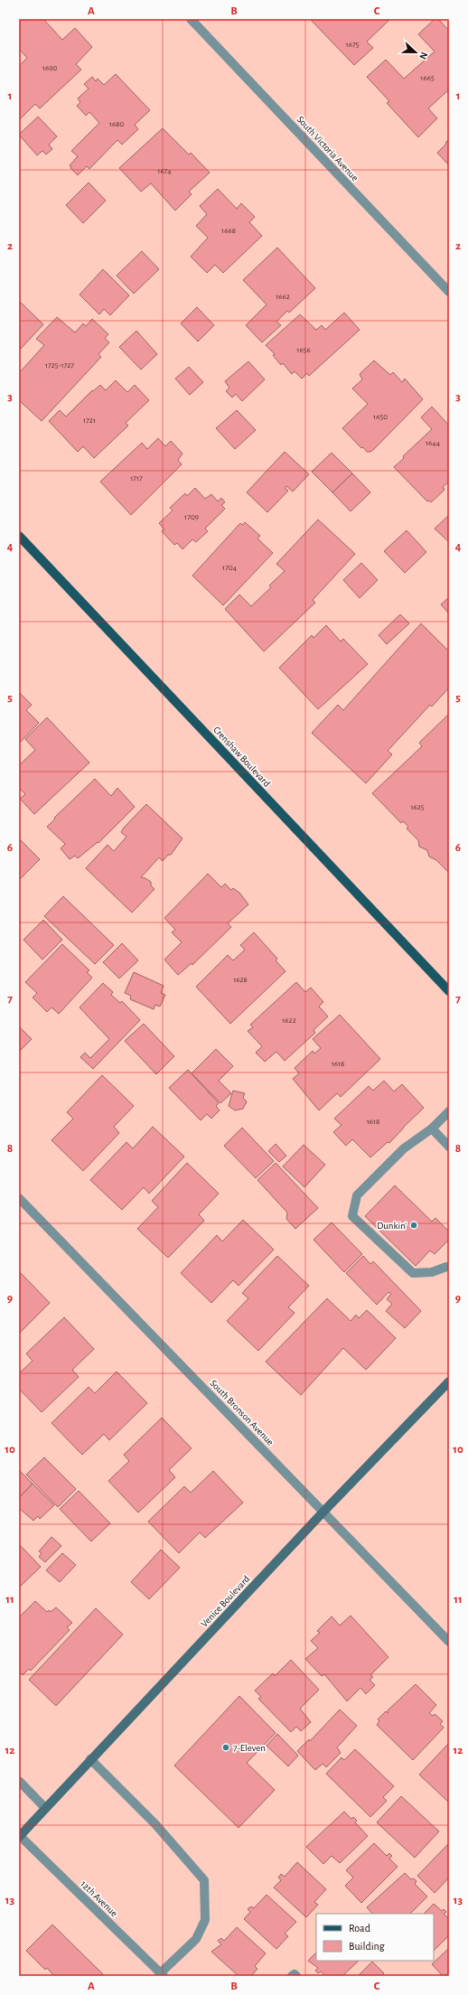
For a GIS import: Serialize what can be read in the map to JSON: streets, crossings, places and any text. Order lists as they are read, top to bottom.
{
  "streets": {
    "main road": ["Crenshaw Boulevard", "Venice Boulevard"],
    "street": ["South Victoria Avenue", "South Bronson Avenue", "12th Avenue"]
  },
  "crossings": [
    ["South Bronson Avenue", "Venice Boulevard"],
    ["Venice Boulevard", "12th Avenue"]
  ],
  "places": ["Dunkin'", "7-Eleven"],
  "house_numbers": [
    "1675",
    "1690",
    "1665",
    "1680",
    "1674",
    "1668",
    "1662",
    "1656",
    "1725-1727",
    "1650",
    "1721",
    "1644",
    "1717",
    "1709",
    "1704",
    "1625",
    "1628",
    "1622",
    "1618",
    "1618"
  ],
  "legend": ["Road", "Building"],
  "north": "right",
  "grid": {
    "columns": ["A", "B", "C"],
    "rows": [
      "1",
      "2",
      "3",
      "4",
      "5",
      "6",
      "7",
      "8",
      "9",
      "10",
      "11",
      "12",
      "13"
    ]
  }
}
